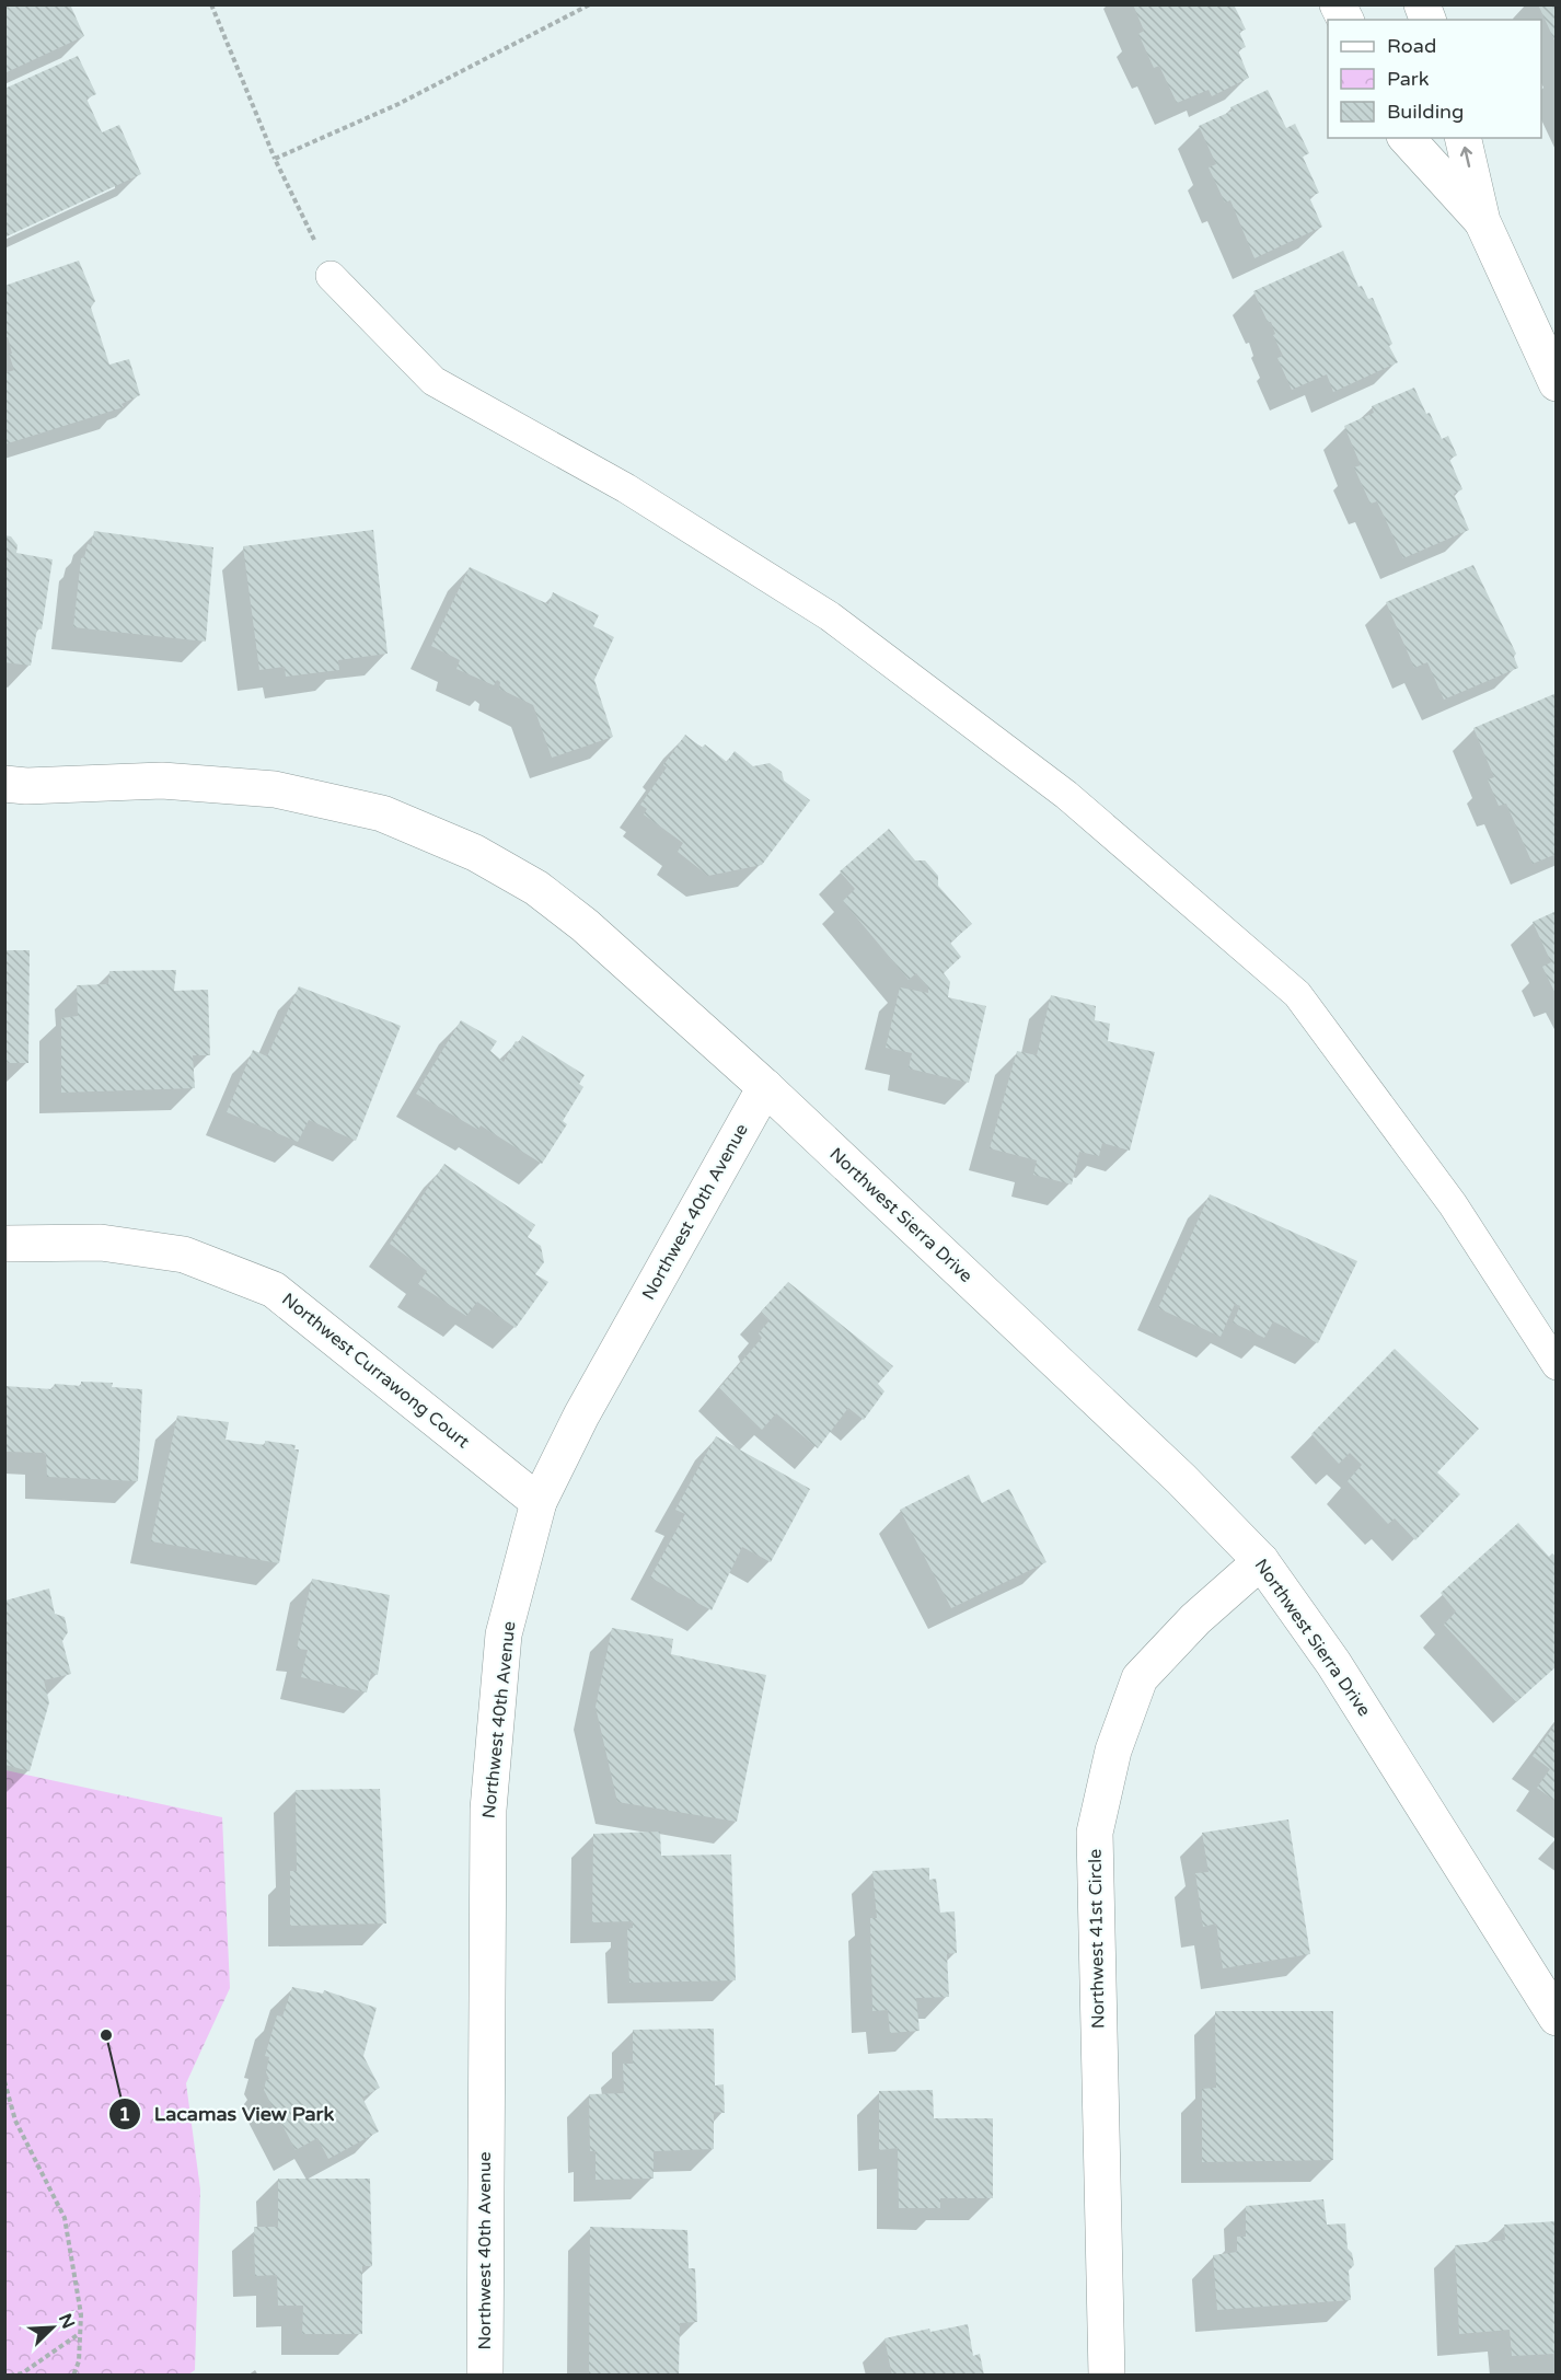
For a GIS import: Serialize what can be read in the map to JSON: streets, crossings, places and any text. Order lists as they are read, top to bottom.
{
  "streets": {
    "street": [
      "Northwest 40th Avenue",
      "Northwest Sierra Drive",
      "Northwest Currawong Court",
      "Northwest 41st Circle"
    ]
  },
  "crossings": [
    ["Northwest 40th Avenue", "Northwest Sierra Drive"],
    ["Northwest 40th Avenue", "Northwest Currawong Court"],
    ["Northwest Sierra Drive", "Northwest 41st Circle"]
  ],
  "places": ["Lacamas View Park"],
  "legend": ["Road", "Park", "Building"],
  "north": "top right"
}
